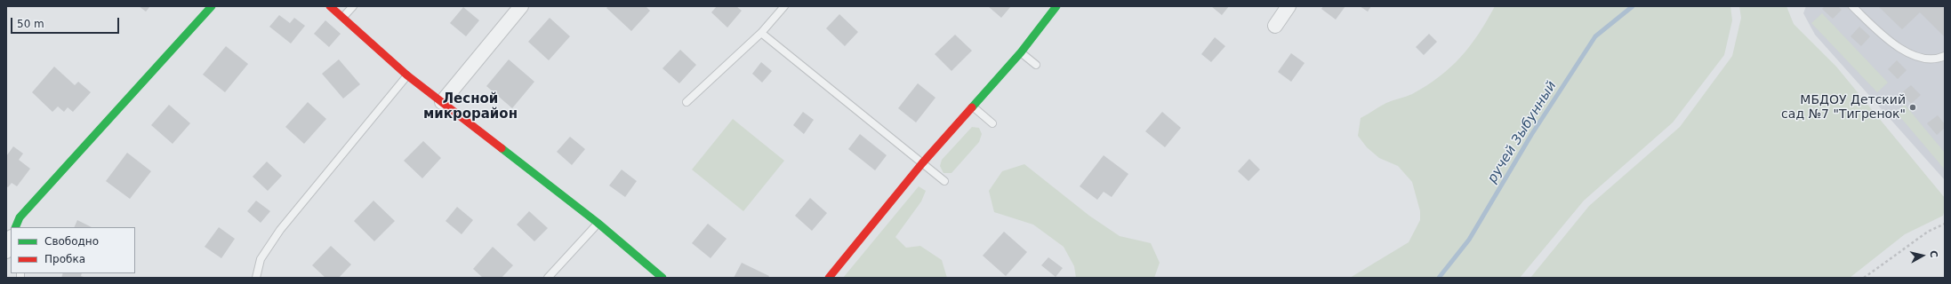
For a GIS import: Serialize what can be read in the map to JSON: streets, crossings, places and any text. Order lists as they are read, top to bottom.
{
  "districts": ["Лесной микрорайон"],
  "water": ["ручей Зыбунный"],
  "places": ["МБДОУ Детский сад №7 \"Тигренок\""],
  "legend": ["Свободно", "Пробка"],
  "scale_bar": "50 m",
  "north": "right"
}
